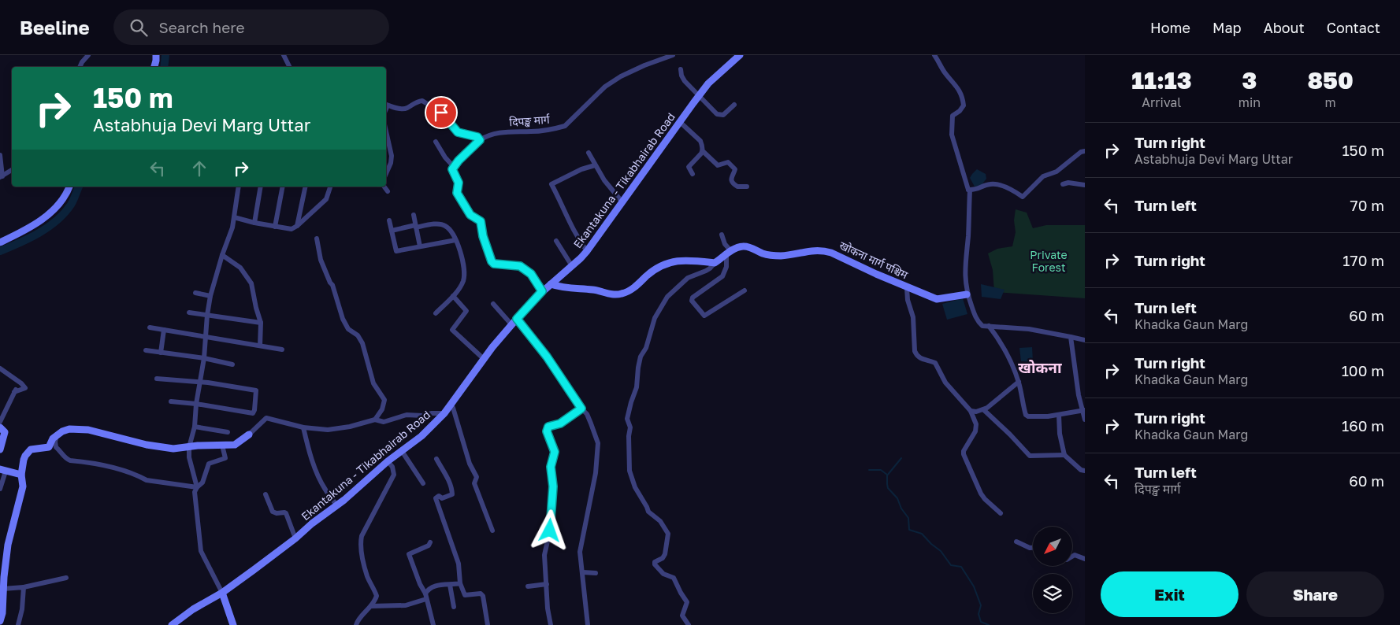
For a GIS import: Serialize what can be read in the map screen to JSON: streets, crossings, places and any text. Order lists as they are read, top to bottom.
{
  "streets": {
    "street": ["दिपङ्ख मार्ग", "Ekantakuna - Tikabhairab Road", "खोकना मार्ग पश्चिम"]
  },
  "districts": ["खोकना"],
  "parks": ["Private Forest"],
  "north": "bottom left",
  "page": {
    "header": "Beeline",
    "search": "Search here",
    "nav": [
      "Home",
      "Map",
      "About",
      "Contact"
    ],
    "eta": [
      "11:13",
      "Arrival",
      "3",
      "min",
      "850",
      "m"
    ],
    "turn": ["150 m", "Astabhuja Devi Marg Uttar"],
    "list": [
      {
        "name": "Turn right",
        "note": "Astabhuja Devi Marg Uttar",
        "value": "150 m"
      },
      {
        "name": "Turn left",
        "value": "70 m"
      },
      {
        "name": "Turn right",
        "value": "170 m"
      },
      {
        "name": "Turn left",
        "note": "Khadka Gaun Marg",
        "value": "60 m"
      },
      {
        "name": "Turn right",
        "note": "Khadka Gaun Marg",
        "value": "100 m"
      },
      {
        "name": "Turn right",
        "note": "Khadka Gaun Marg",
        "value": "160 m"
      },
      {
        "name": "Turn left",
        "note": "दिपङ्ख मार्ग",
        "value": "60 m"
      }
    ],
    "buttons": ["Exit", "Share"]
  }
}
